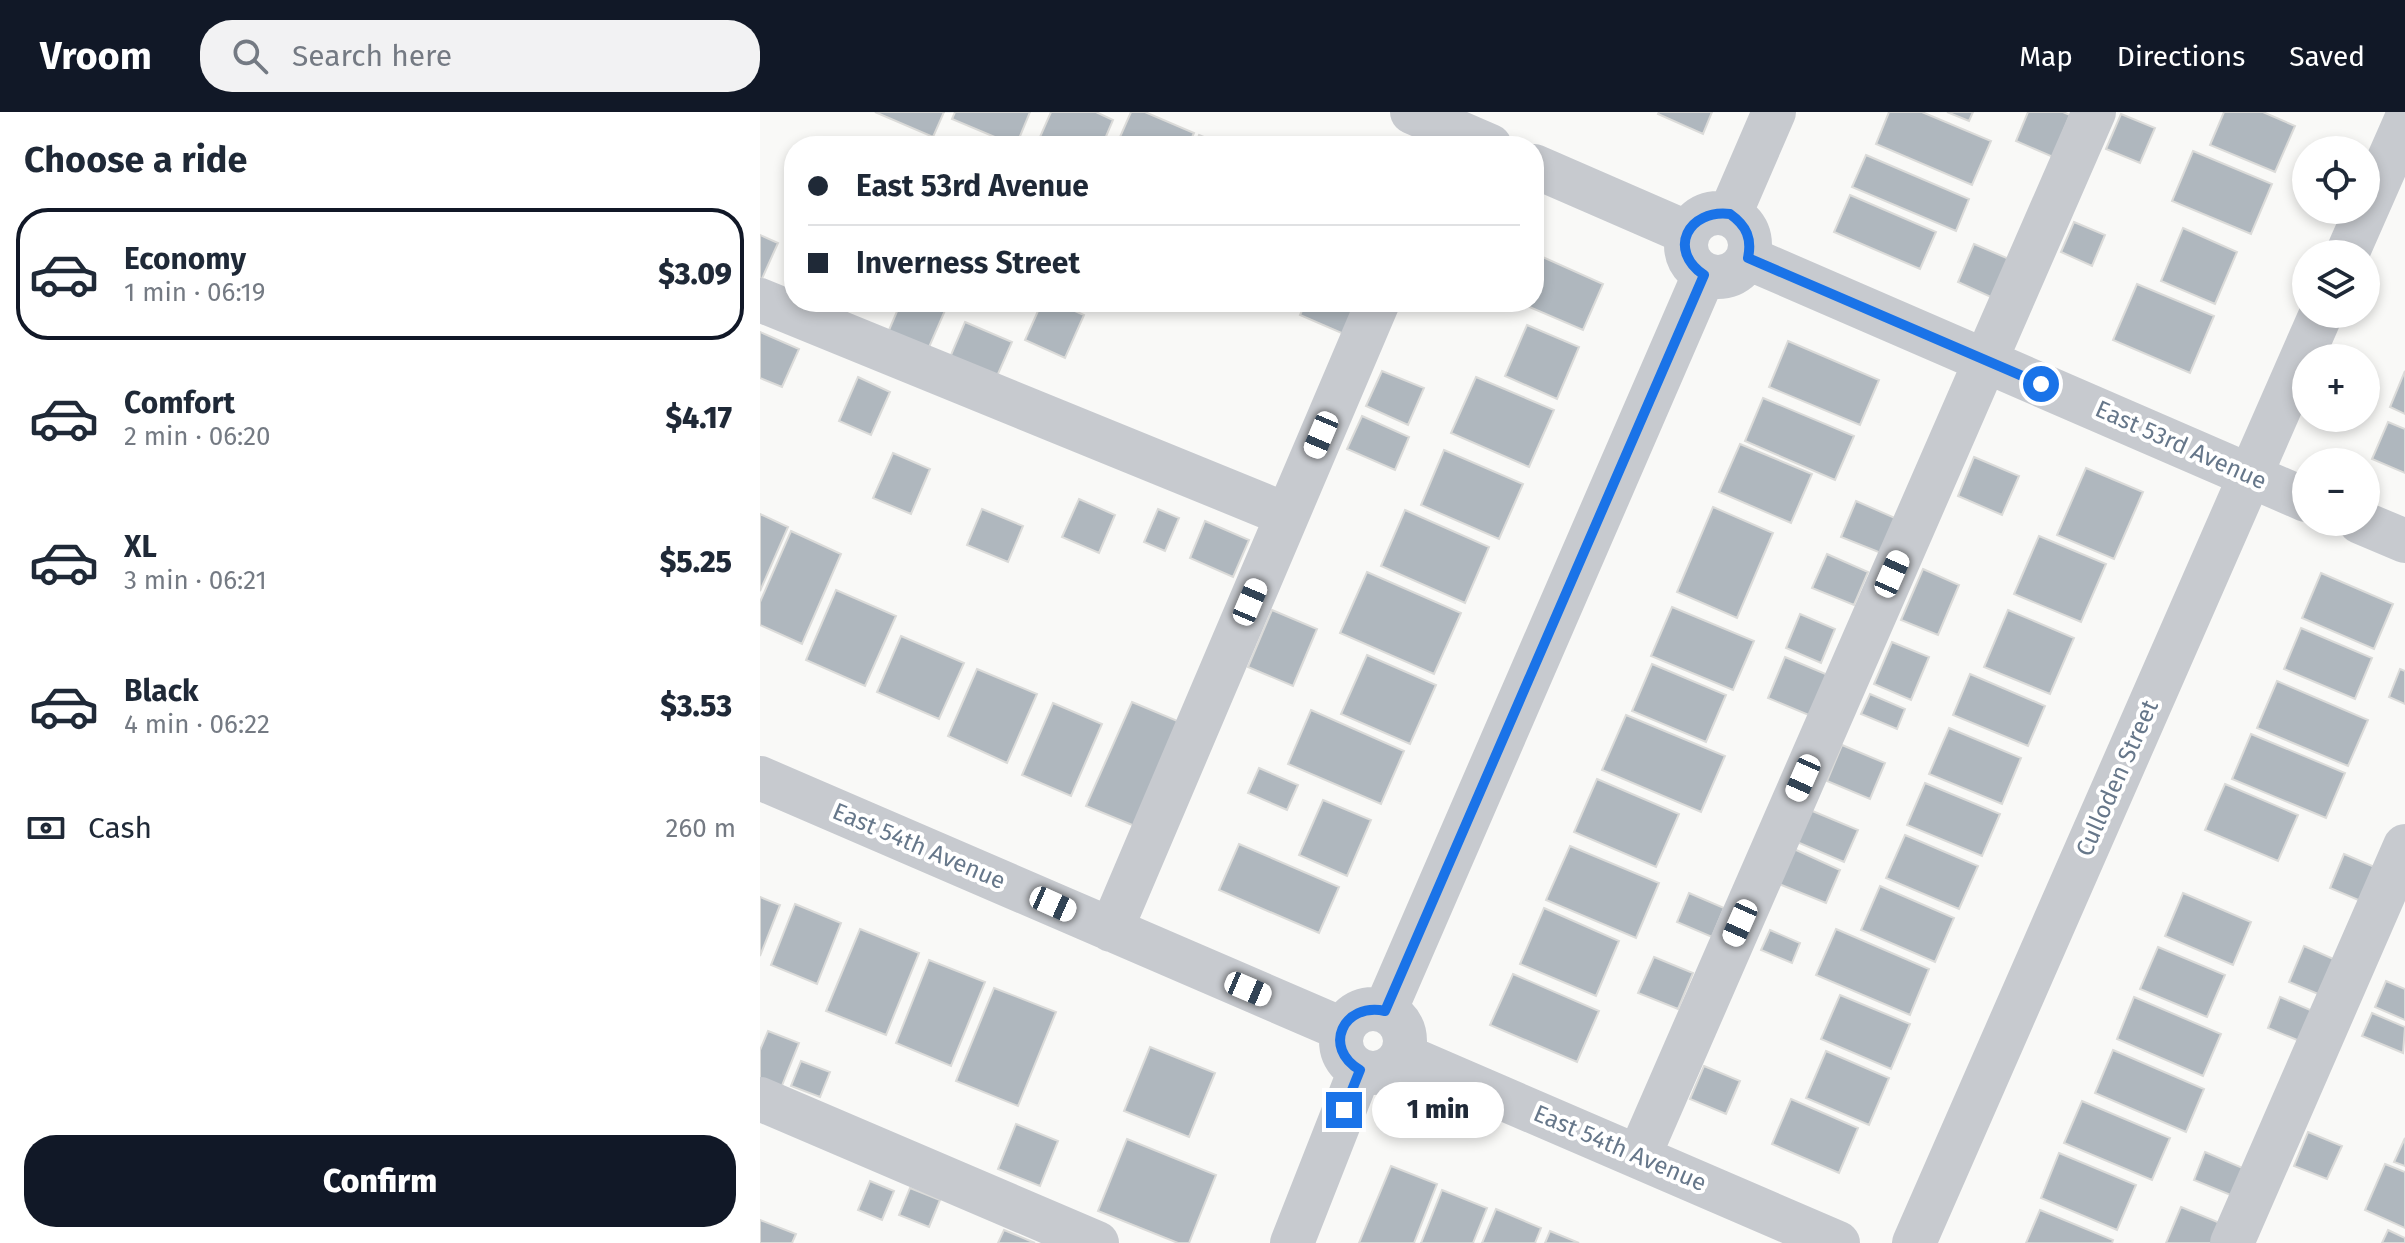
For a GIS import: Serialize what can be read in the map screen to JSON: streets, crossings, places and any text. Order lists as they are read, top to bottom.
{
  "streets": {
    "street": ["East 53rd Avenue", "Culloden Street", "East 54th Avenue"]
  },
  "crossings": [
    ["East 53rd Avenue", "Culloden Street"]
  ],
  "page": {
    "header": "Vroom",
    "search": "Search here",
    "nav": ["Map", "Directions", "Saved"],
    "heading": "Choose a ride",
    "map_buttons": ["+", "−"],
    "banner": ["East 53rd Avenue", "Inverness Street"],
    "list": [
      {
        "name": "Economy",
        "note": "1 min · 06:19",
        "value": "$3.09"
      },
      {
        "name": "Comfort",
        "note": "2 min · 06:20",
        "value": "$4.17"
      },
      {
        "name": "XL",
        "note": "3 min · 06:21",
        "value": "$5.25"
      },
      {
        "name": "Black",
        "note": "4 min · 06:22",
        "value": "$3.53"
      }
    ],
    "pay": ["Cash", "260 m"],
    "bubble": "1 min",
    "buttons": "Confirm"
  }
}
